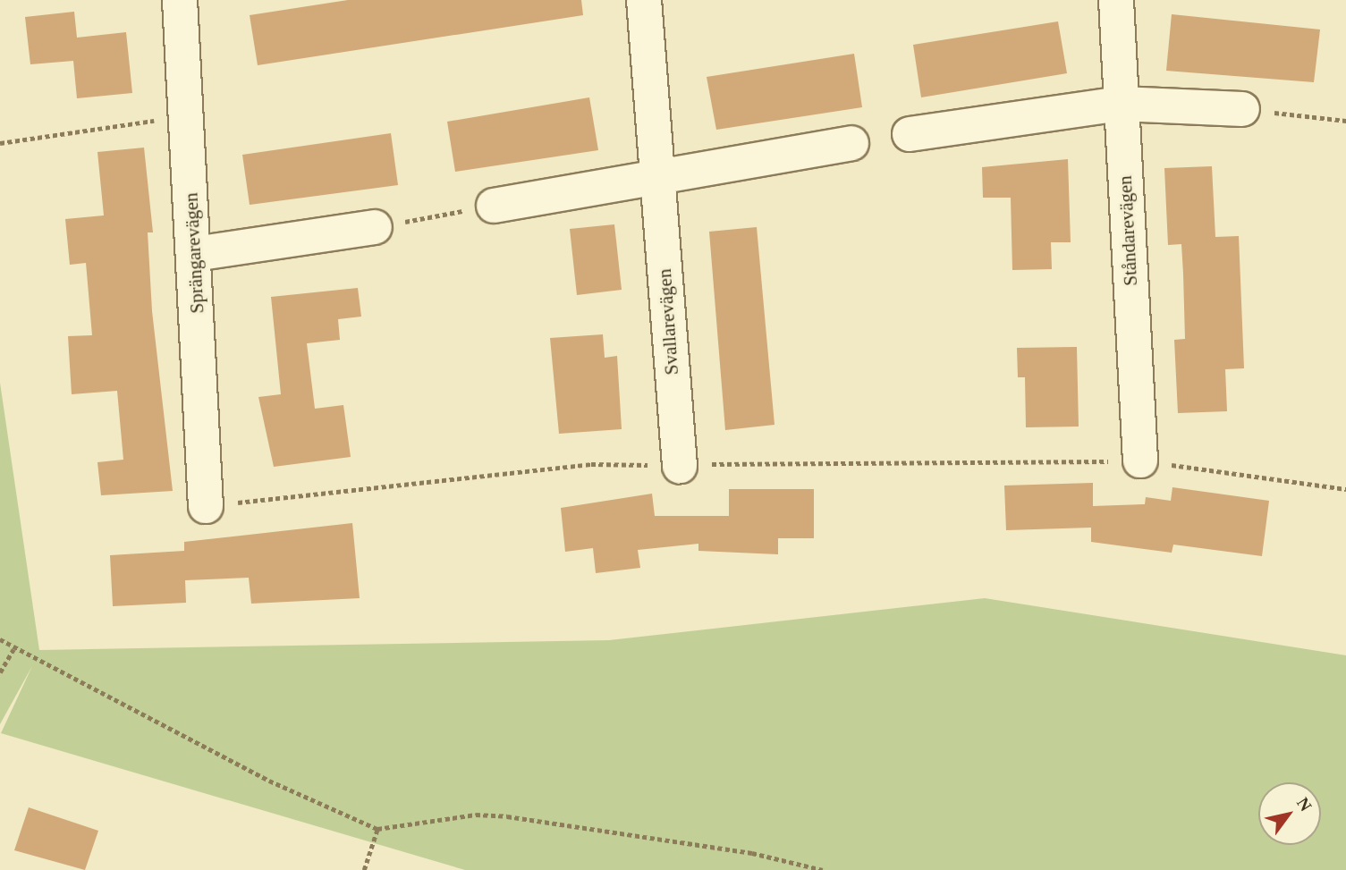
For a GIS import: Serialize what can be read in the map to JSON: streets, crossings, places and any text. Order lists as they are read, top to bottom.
{
  "streets": {
    "street": ["Ståndarevägen", "Sprängarevägen", "Svallarevägen"]
  },
  "north": "top right"
}
